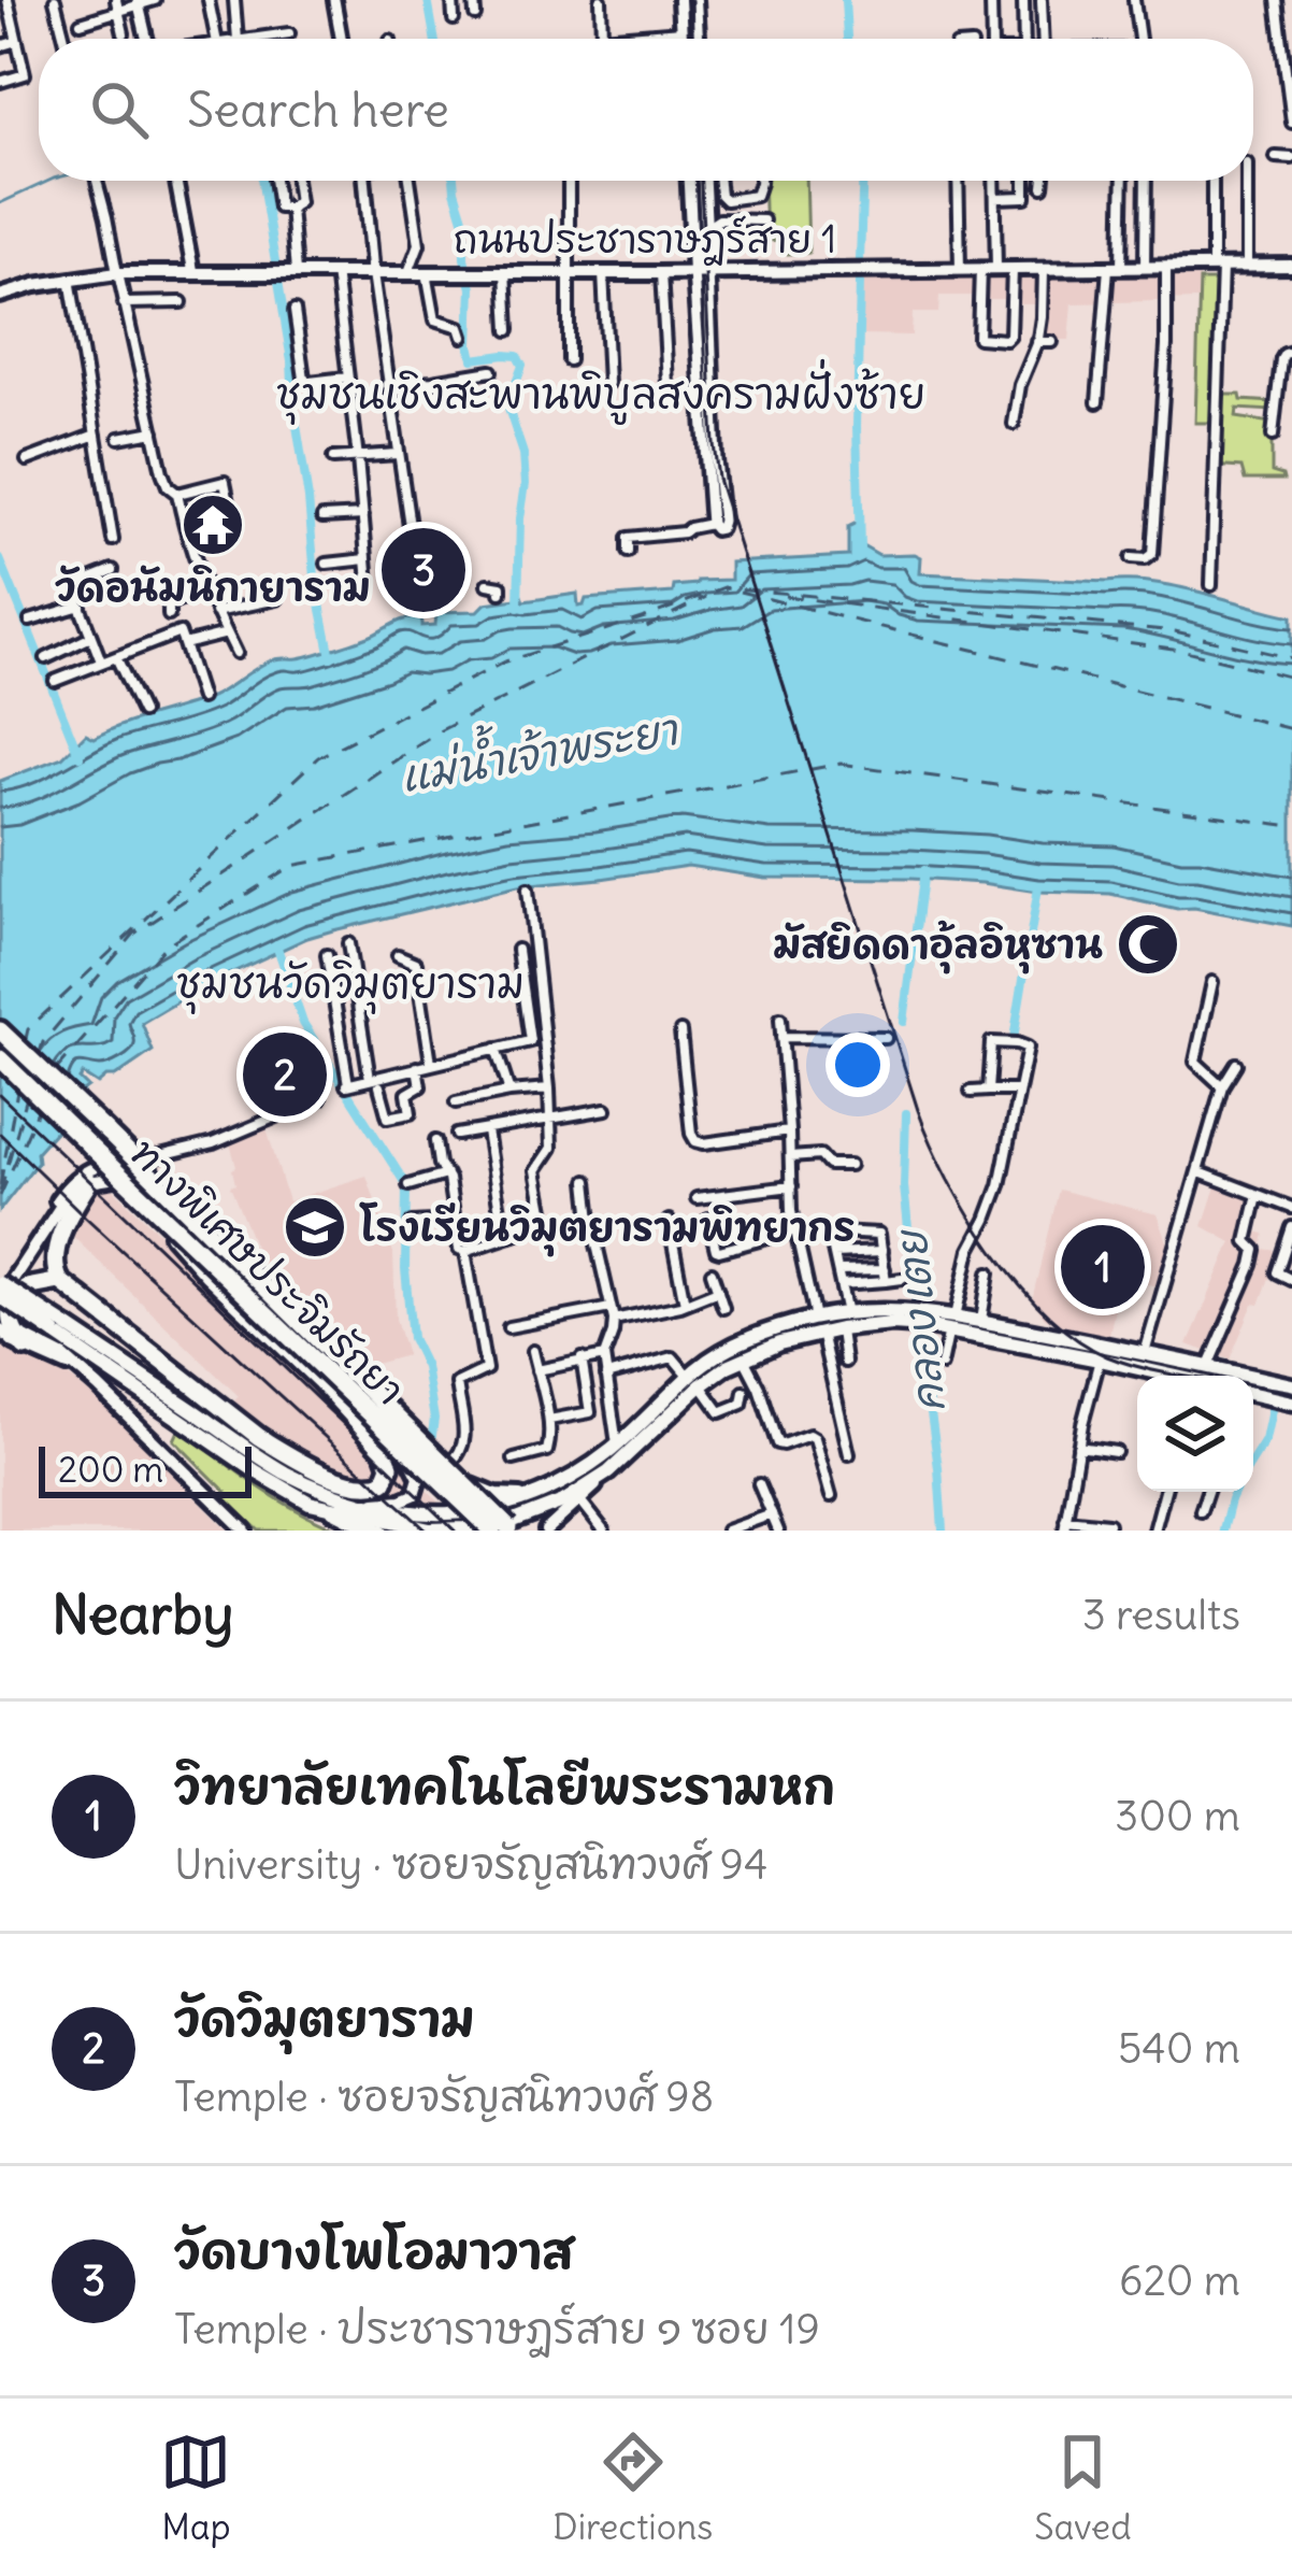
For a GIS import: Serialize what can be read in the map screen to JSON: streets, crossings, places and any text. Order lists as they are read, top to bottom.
{
  "streets": {
    "highway": ["ทางพิเศษประจิมรัถยา"],
    "main road": ["ถนนประชาราษฎร์สาย 1"]
  },
  "districts": ["ชุมชนเชิงสะพานพิบูลสงครามฝั่งซ้าย", "ชุมชนวัดวิมุตยาราม"],
  "water": ["แม่น้ำเจ้าพระยา", "คลอง เตย"],
  "places": {
    "temple": ["วัดอนัมนิกายาราม"],
    "mosque": ["มัสยิดดาอุ้ลอิหุซาน"],
    "school or university": ["โรงเรียนวิมุตยารามพิทยากร"]
  },
  "scale_bar": "200 m",
  "page": {
    "search": "Search here",
    "pins": ["3", "2", "1"],
    "scale": "200 m",
    "heading": ["Nearby", "3 results"],
    "list": [
      {
        "mark": "1",
        "name": "วิทยาลัยเทคโนโลยีพระรามหก",
        "note": "University · ซอยจรัญสนิทวงศ์ 94",
        "value": "300 m"
      },
      {
        "mark": "2",
        "name": "วัดวิมุตยาราม",
        "note": "Temple · ซอยจรัญสนิทวงศ์ 98",
        "value": "540 m"
      },
      {
        "mark": "3",
        "name": "วัดบางโพโอมาวาส",
        "note": "Temple · ประชาราษฎร์สาย ๑ ซอย 19",
        "value": "620 m"
      }
    ],
    "nav": ["Map", "Directions", "Saved"]
  }
}
